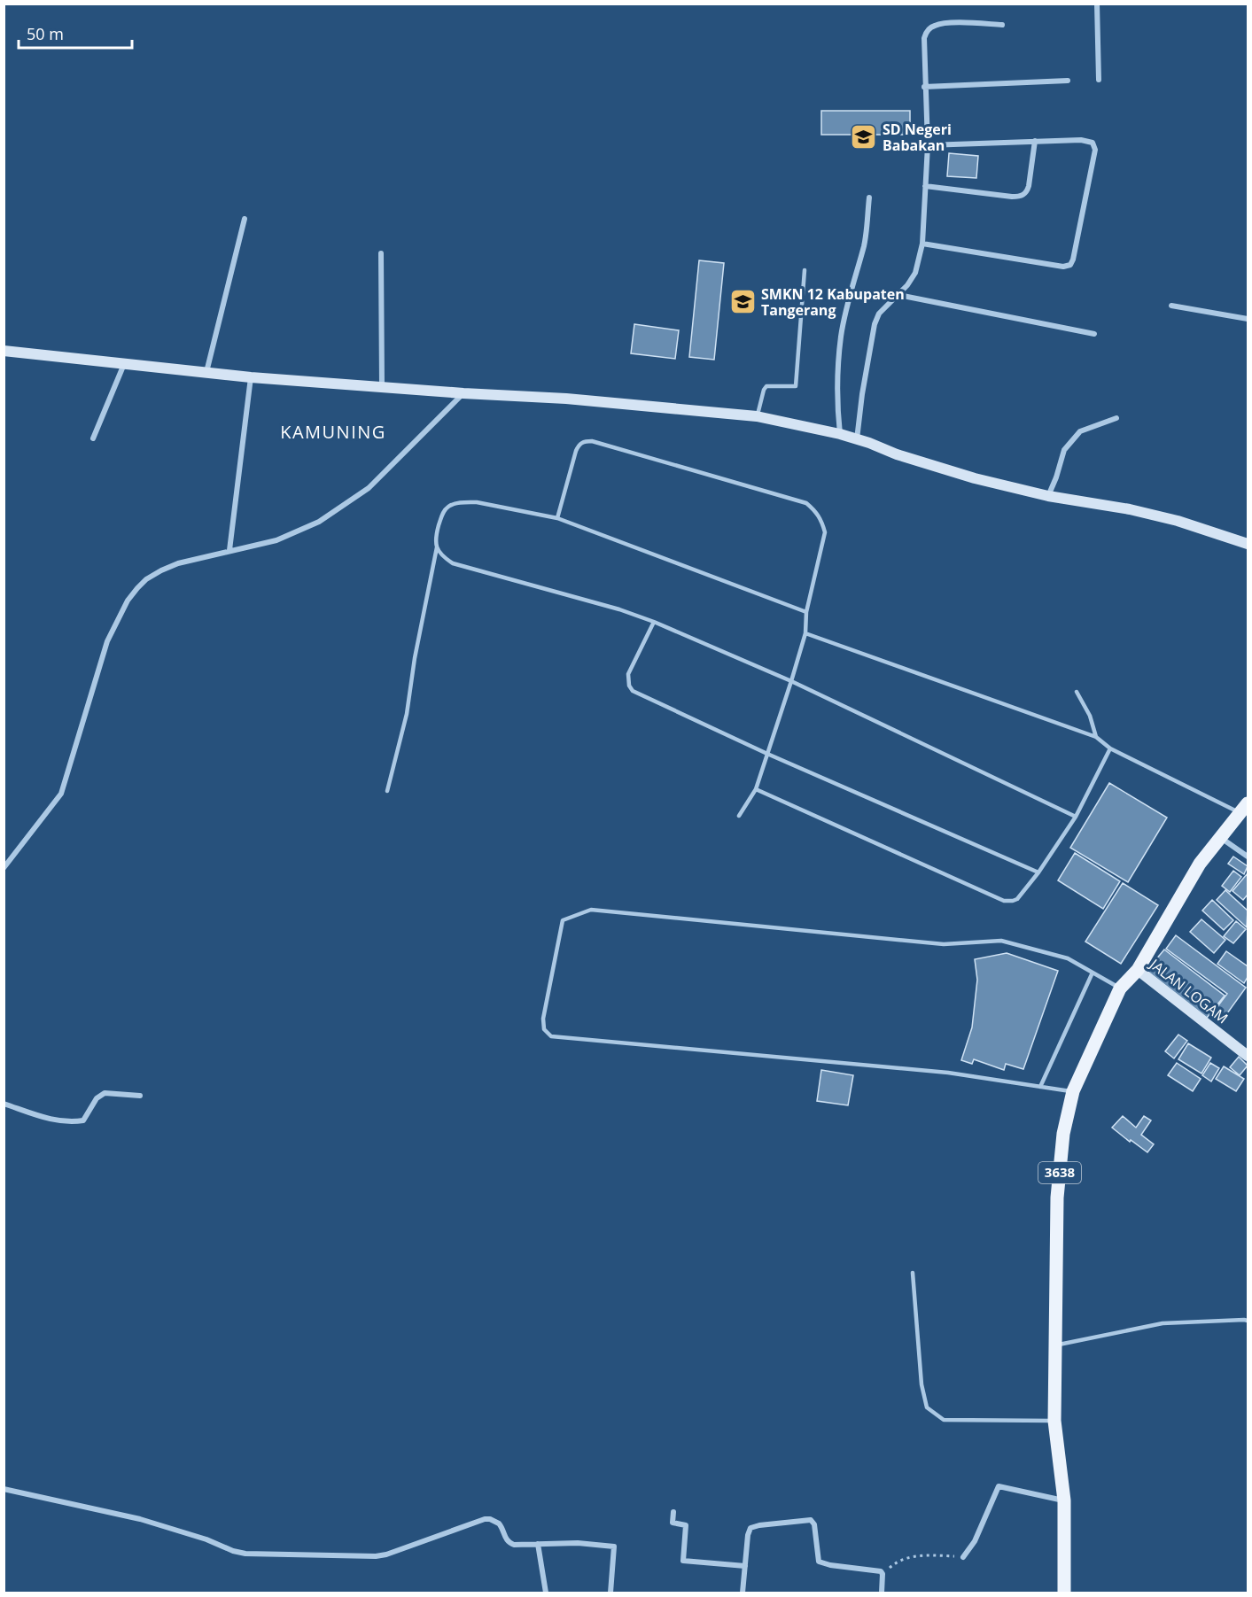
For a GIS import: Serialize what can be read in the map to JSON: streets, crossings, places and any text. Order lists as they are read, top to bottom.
{
  "streets": {
    "main road": ["3638"],
    "street": ["JALAN LOGAM"]
  },
  "crossings": [
    ["JALAN LOGAM", "3638"]
  ],
  "districts": ["KAMUNING"],
  "places": {
    "school or university": ["SD Negeri Babakan", "SMKN 12 Kabupaten Tangerang"]
  },
  "scale_bar": "50 m"
}
